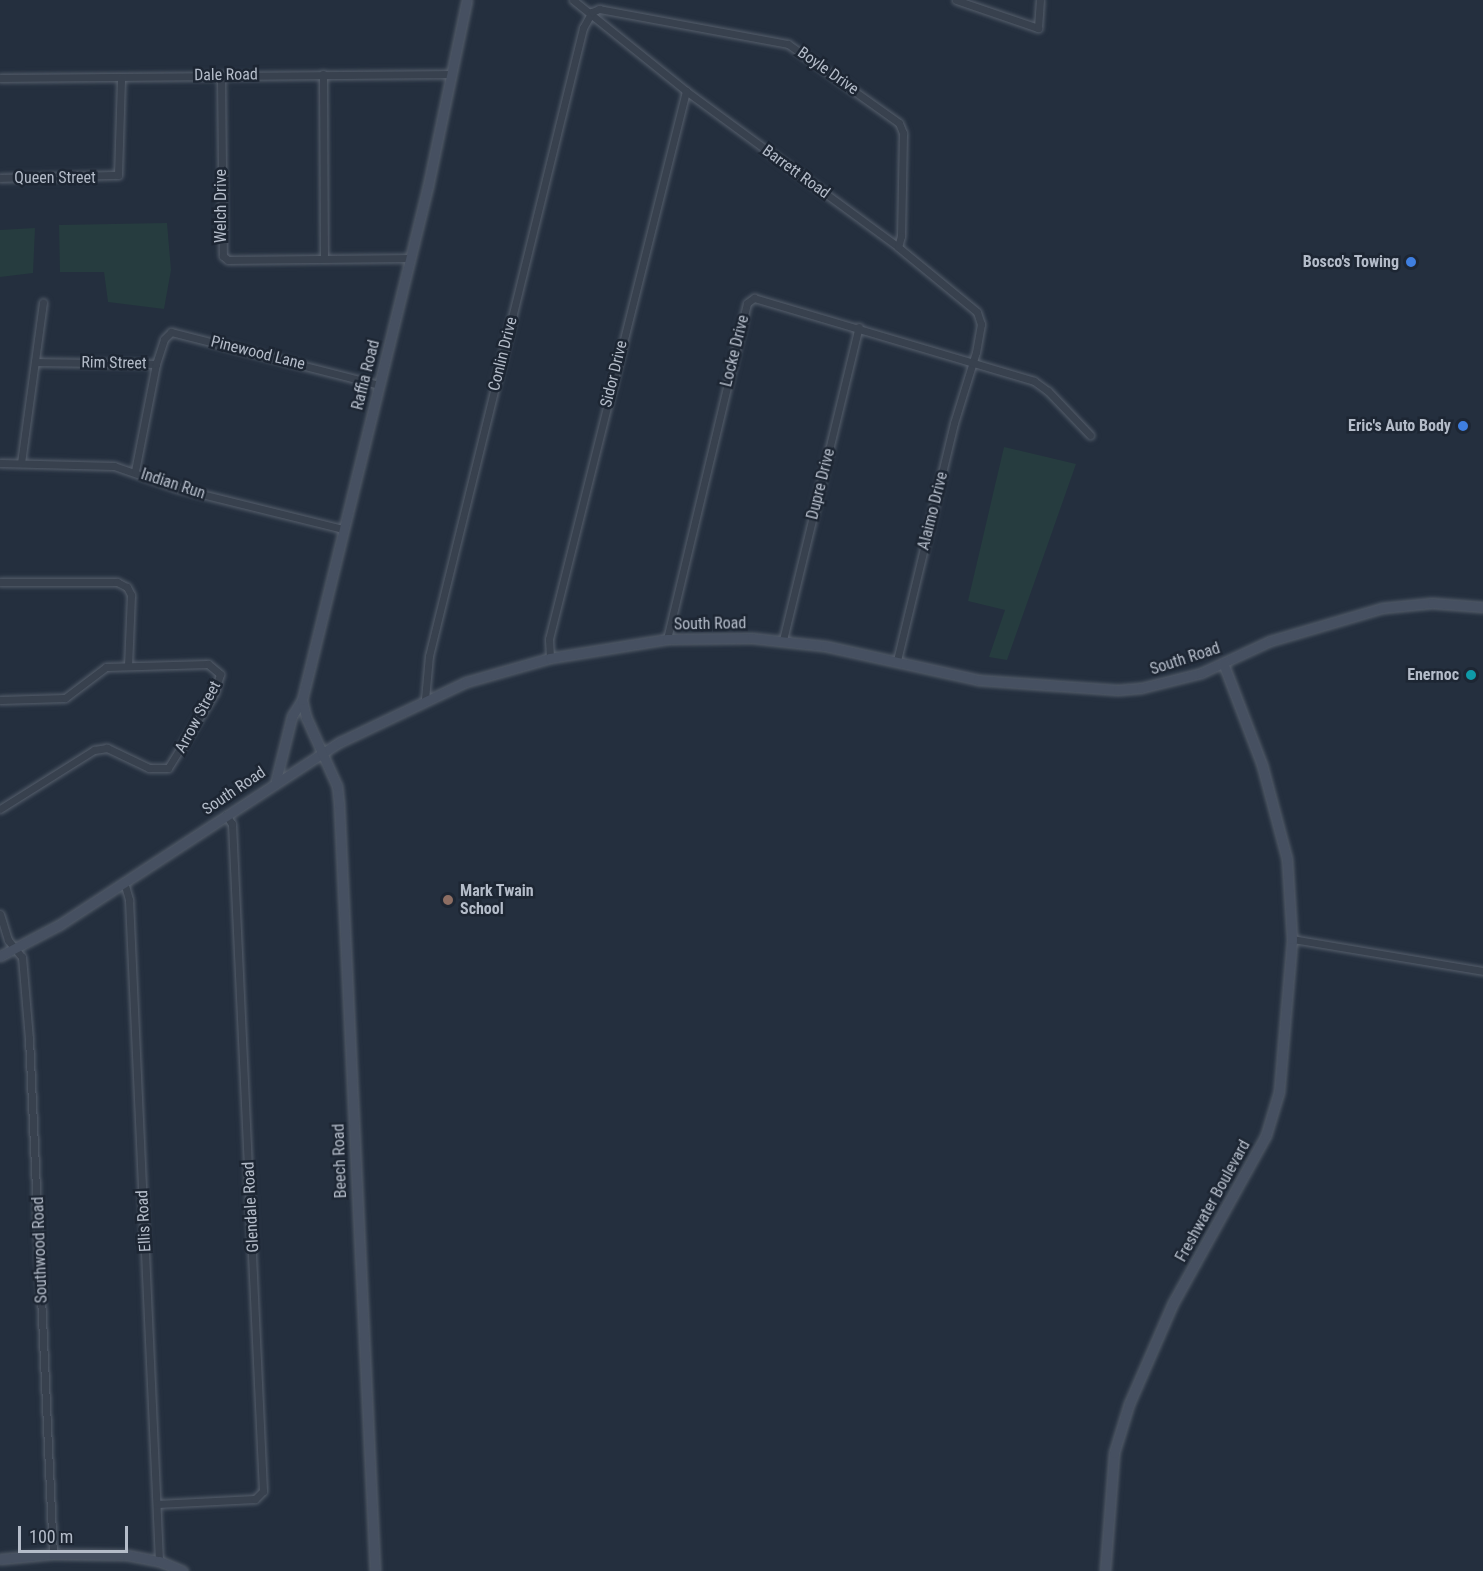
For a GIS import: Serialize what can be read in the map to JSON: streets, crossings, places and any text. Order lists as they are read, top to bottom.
{
  "streets": {
    "main road": [
      "Raffia Road",
      "South Road",
      "Beech Road",
      "Freshwater Boulevard"
    ],
    "street": [
      "Boyle Drive",
      "Dale Road",
      "Barrett Road",
      "Queen Street",
      "Welch Drive",
      "Locke Drive",
      "Pinewood Lane",
      "Conlin Drive",
      "Rim Street",
      "Sidor Drive",
      "Indian Run",
      "Dupre Drive",
      "Alaimo Drive",
      "Arrow Street",
      "Glendale Road",
      "Ellis Road",
      "Southwood Road"
    ]
  },
  "crossings": [
    ["Boyle Drive", "Barrett Road"],
    ["Boyle Drive", "Conlin Drive"],
    ["Dale Road", "Queen Street"],
    ["Dale Road", "Welch Drive"],
    ["Dale Road", "Raffia Road"],
    ["Barrett Road", "Locke Drive"],
    ["Barrett Road", "Conlin Drive"],
    ["Barrett Road", "Sidor Drive"],
    ["Barrett Road", "Alaimo Drive"],
    ["Welch Drive", "Raffia Road"],
    ["Locke Drive", "Dupre Drive"],
    ["Locke Drive", "Alaimo Drive"],
    ["Locke Drive", "South Road"],
    ["Pinewood Lane", "Rim Street"],
    ["Pinewood Lane", "Raffia Road"],
    ["Conlin Drive", "South Road"],
    ["Rim Street", "Indian Run"],
    ["Sidor Drive", "South Road"],
    ["Raffia Road", "Indian Run"],
    ["Raffia Road", "South Road"],
    ["Dupre Drive", "South Road"],
    ["Alaimo Drive", "South Road"],
    ["South Road", "Beech Road"],
    ["South Road", "Freshwater Boulevard"],
    ["South Road", "Glendale Road"],
    ["South Road", "Ellis Road"],
    ["South Road", "Southwood Road"],
    ["Glendale Road", "Ellis Road"]
  ],
  "places": [
    "Bosco's Towing",
    "Eric's Auto Body",
    "Enernoc",
    "Mark Twain School"
  ],
  "scale_bar": "100 m"
}
